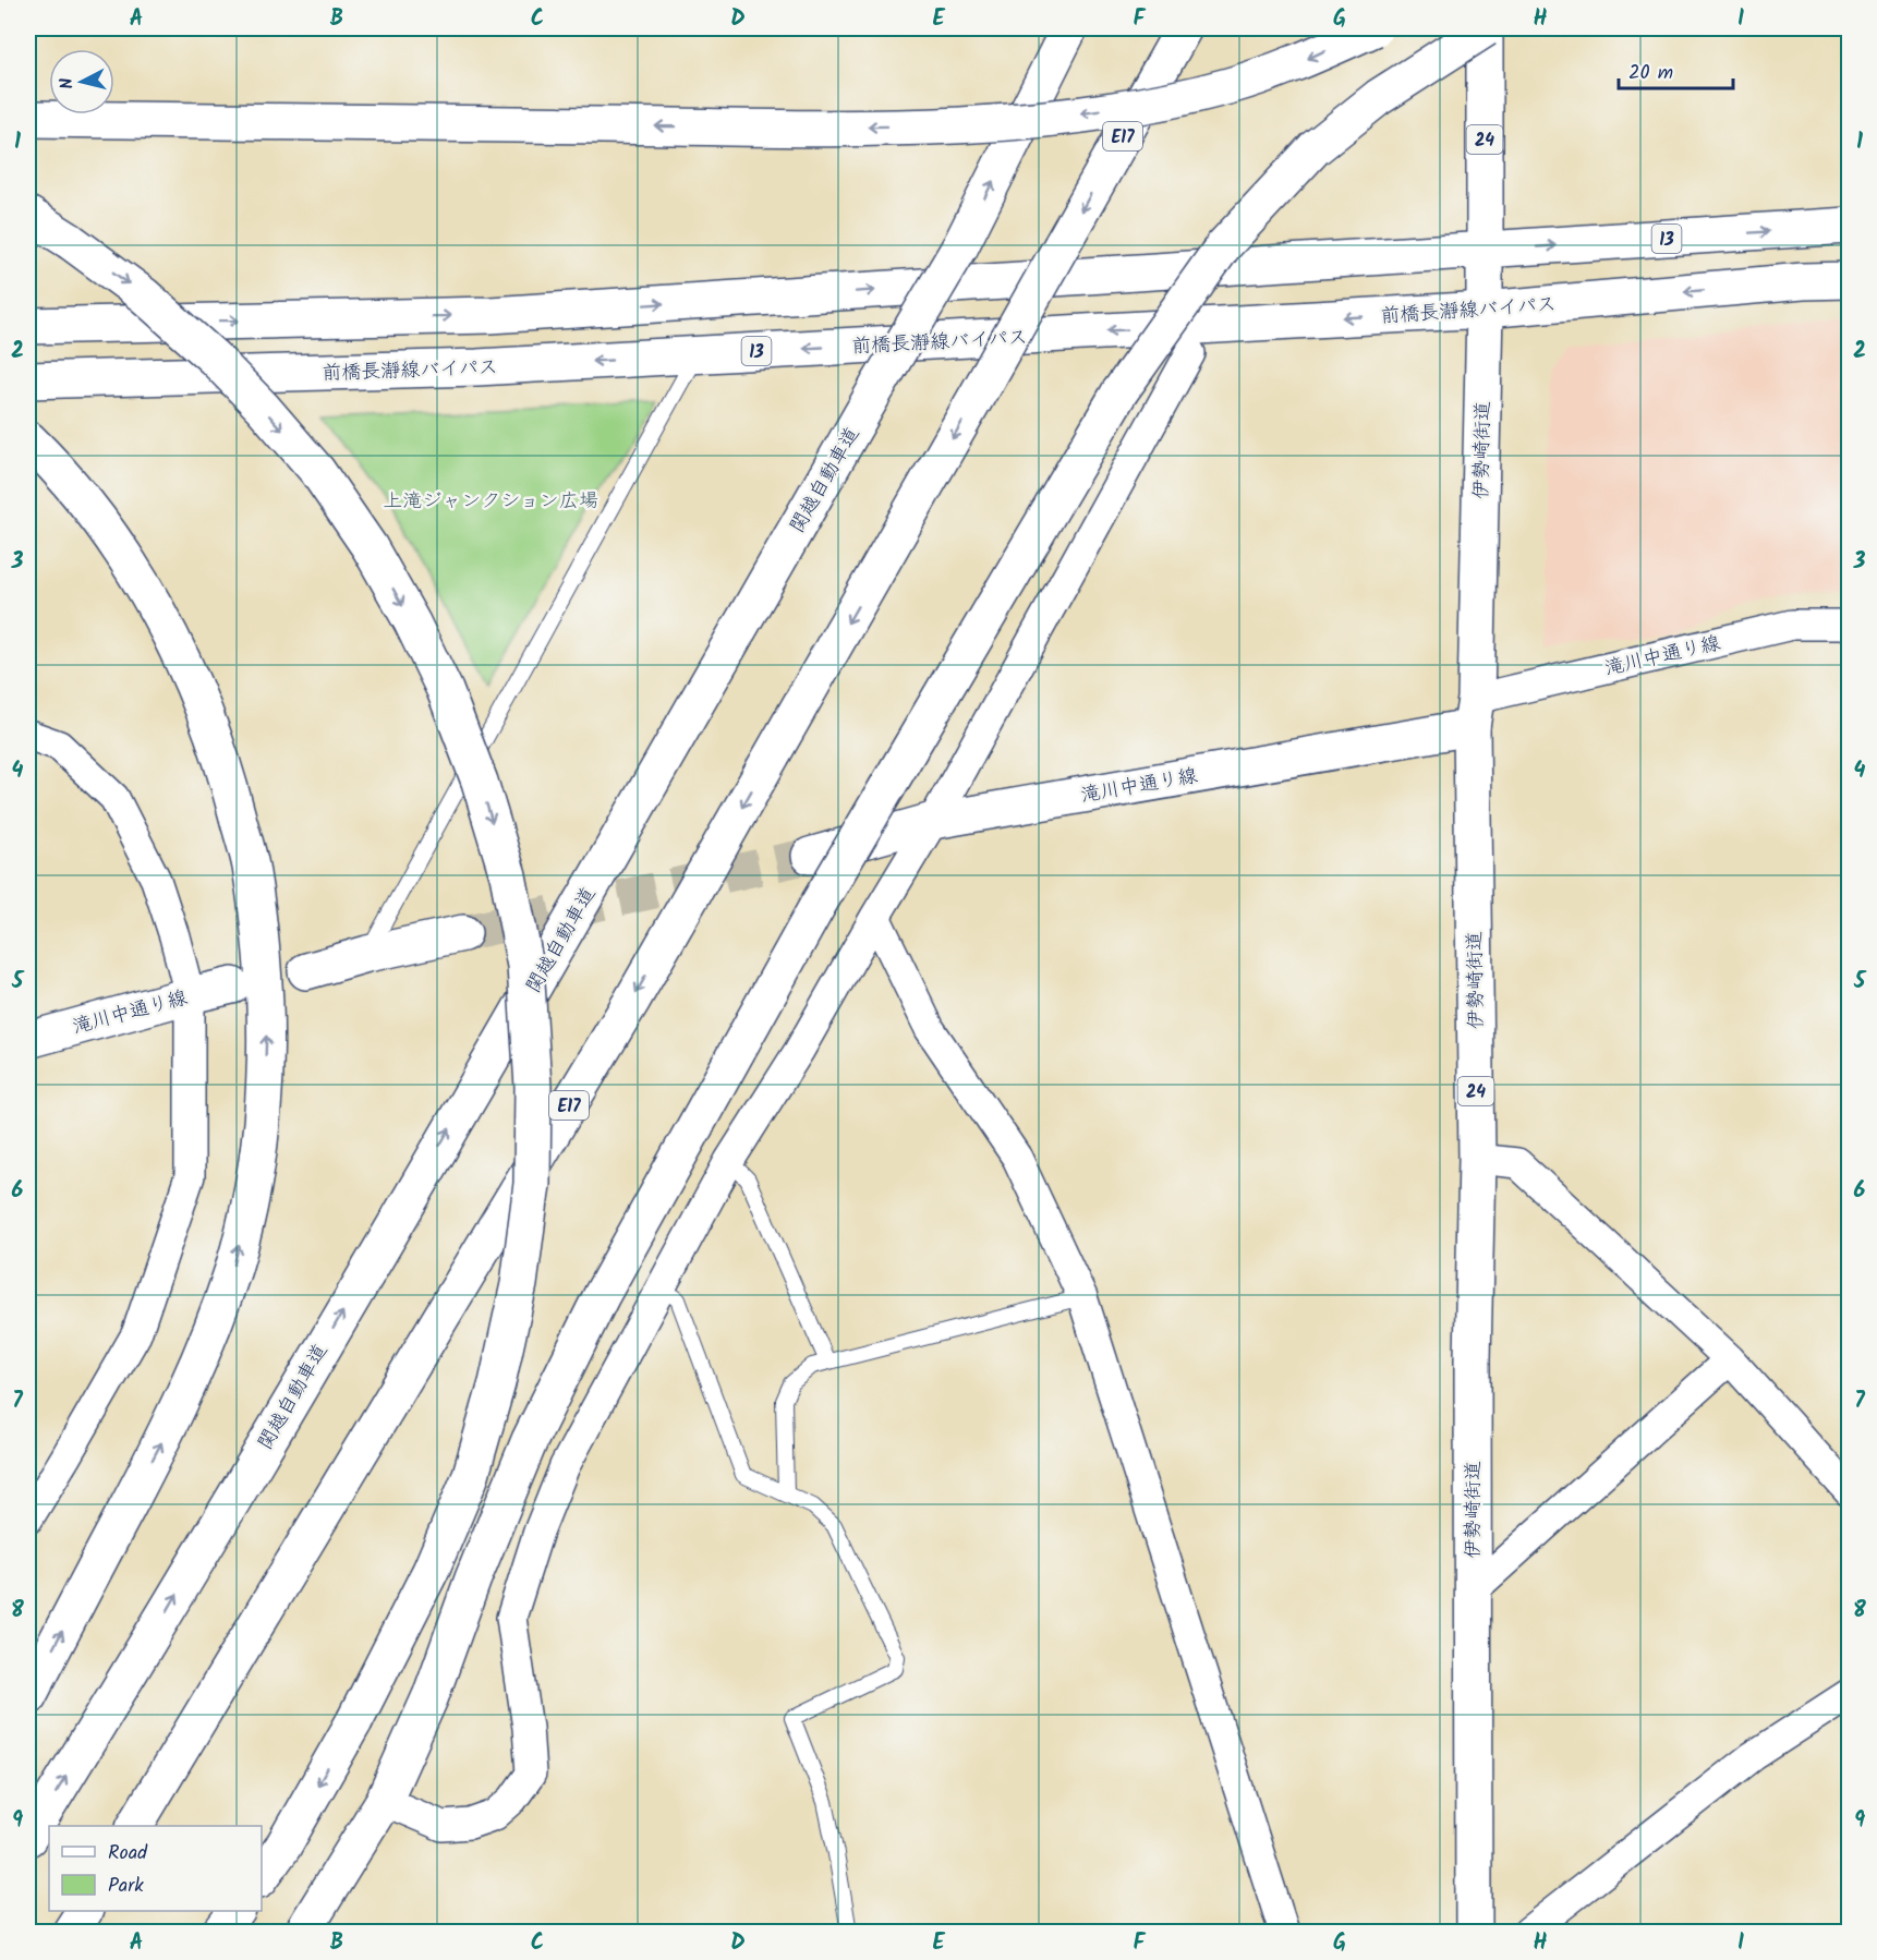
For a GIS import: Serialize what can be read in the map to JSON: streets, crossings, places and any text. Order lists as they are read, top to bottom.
{
  "streets": {
    "main road": [
      "E17",
      "24",
      "13",
      "前橋長瀞線バイパス",
      "伊勢崎街道",
      "関越自動車道",
      "滝川中通り線"
    ]
  },
  "crossings": [
    ["13", "伊勢崎街道"],
    ["前橋長瀞線バイパス", "伊勢崎街道"],
    ["伊勢崎街道", "滝川中通り線"]
  ],
  "parks": ["上滝ジャンクション広場"],
  "legend": ["Road", "Park"],
  "scale_bar": "20 m",
  "north": "left",
  "grid": {
    "columns": [
      "A",
      "B",
      "C",
      "D",
      "E",
      "F",
      "G",
      "H",
      "I"
    ],
    "rows": [
      "1",
      "2",
      "3",
      "4",
      "5",
      "6",
      "7",
      "8",
      "9"
    ]
  }
}
